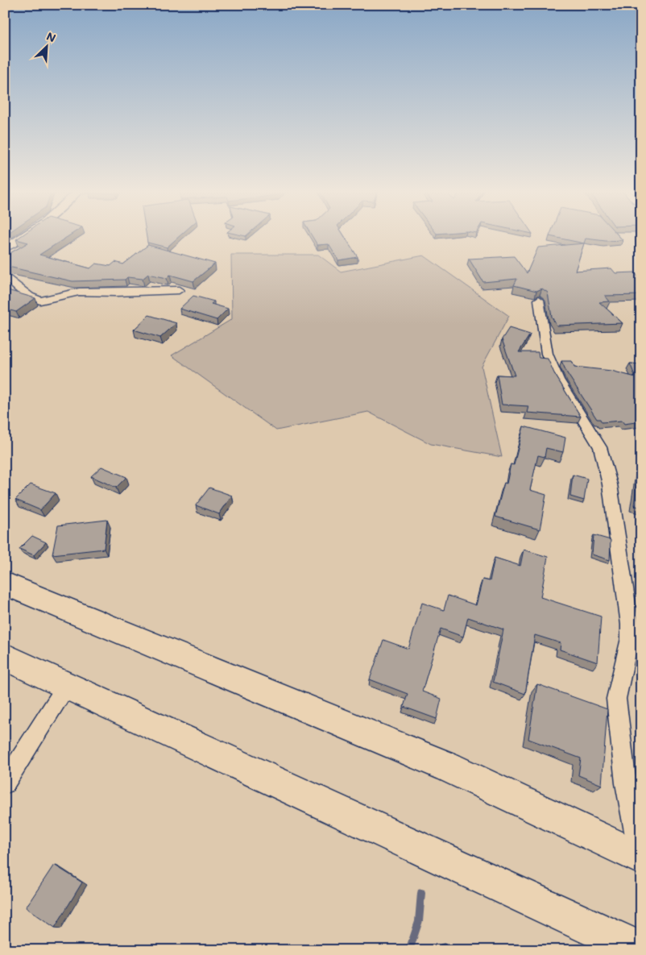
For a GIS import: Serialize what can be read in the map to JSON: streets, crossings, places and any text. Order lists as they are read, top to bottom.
{
  "north": "top right"
}
